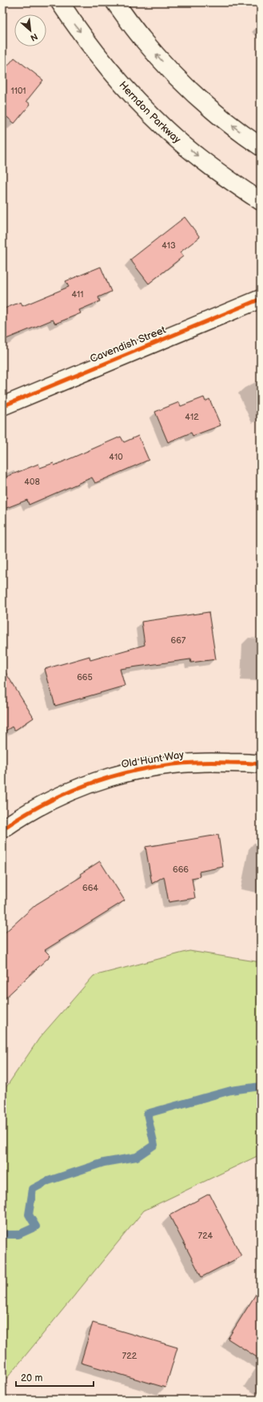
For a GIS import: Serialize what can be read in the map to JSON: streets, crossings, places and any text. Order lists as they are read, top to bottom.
{
  "streets": {
    "street": ["Herndon Parkway", "Cavendish Street", "Old Hunt Way"]
  },
  "house_numbers": [
    "1101",
    "413",
    "411",
    "412",
    "410",
    "408",
    "667",
    "665",
    "666",
    "664",
    "724",
    "722"
  ],
  "scale_bar": "20 m",
  "north": "bottom right"
}
